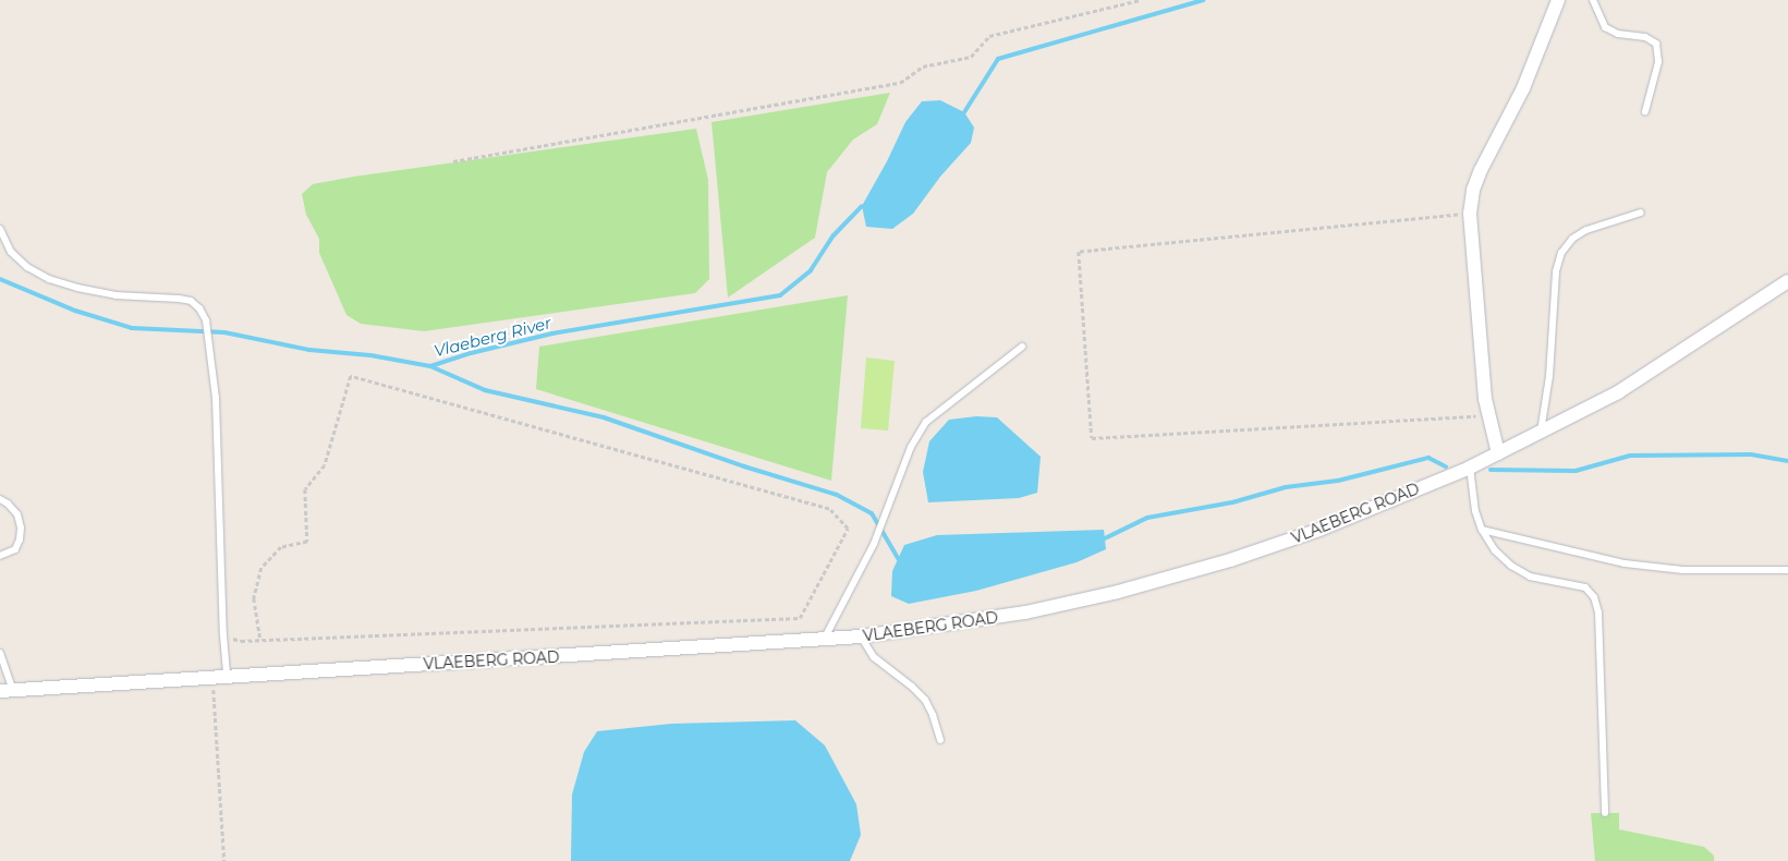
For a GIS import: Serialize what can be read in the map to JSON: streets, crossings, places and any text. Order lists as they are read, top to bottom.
{
  "streets": {
    "street": ["VLAEBERG ROAD"]
  },
  "water": ["Vlaeberg River"]
}
